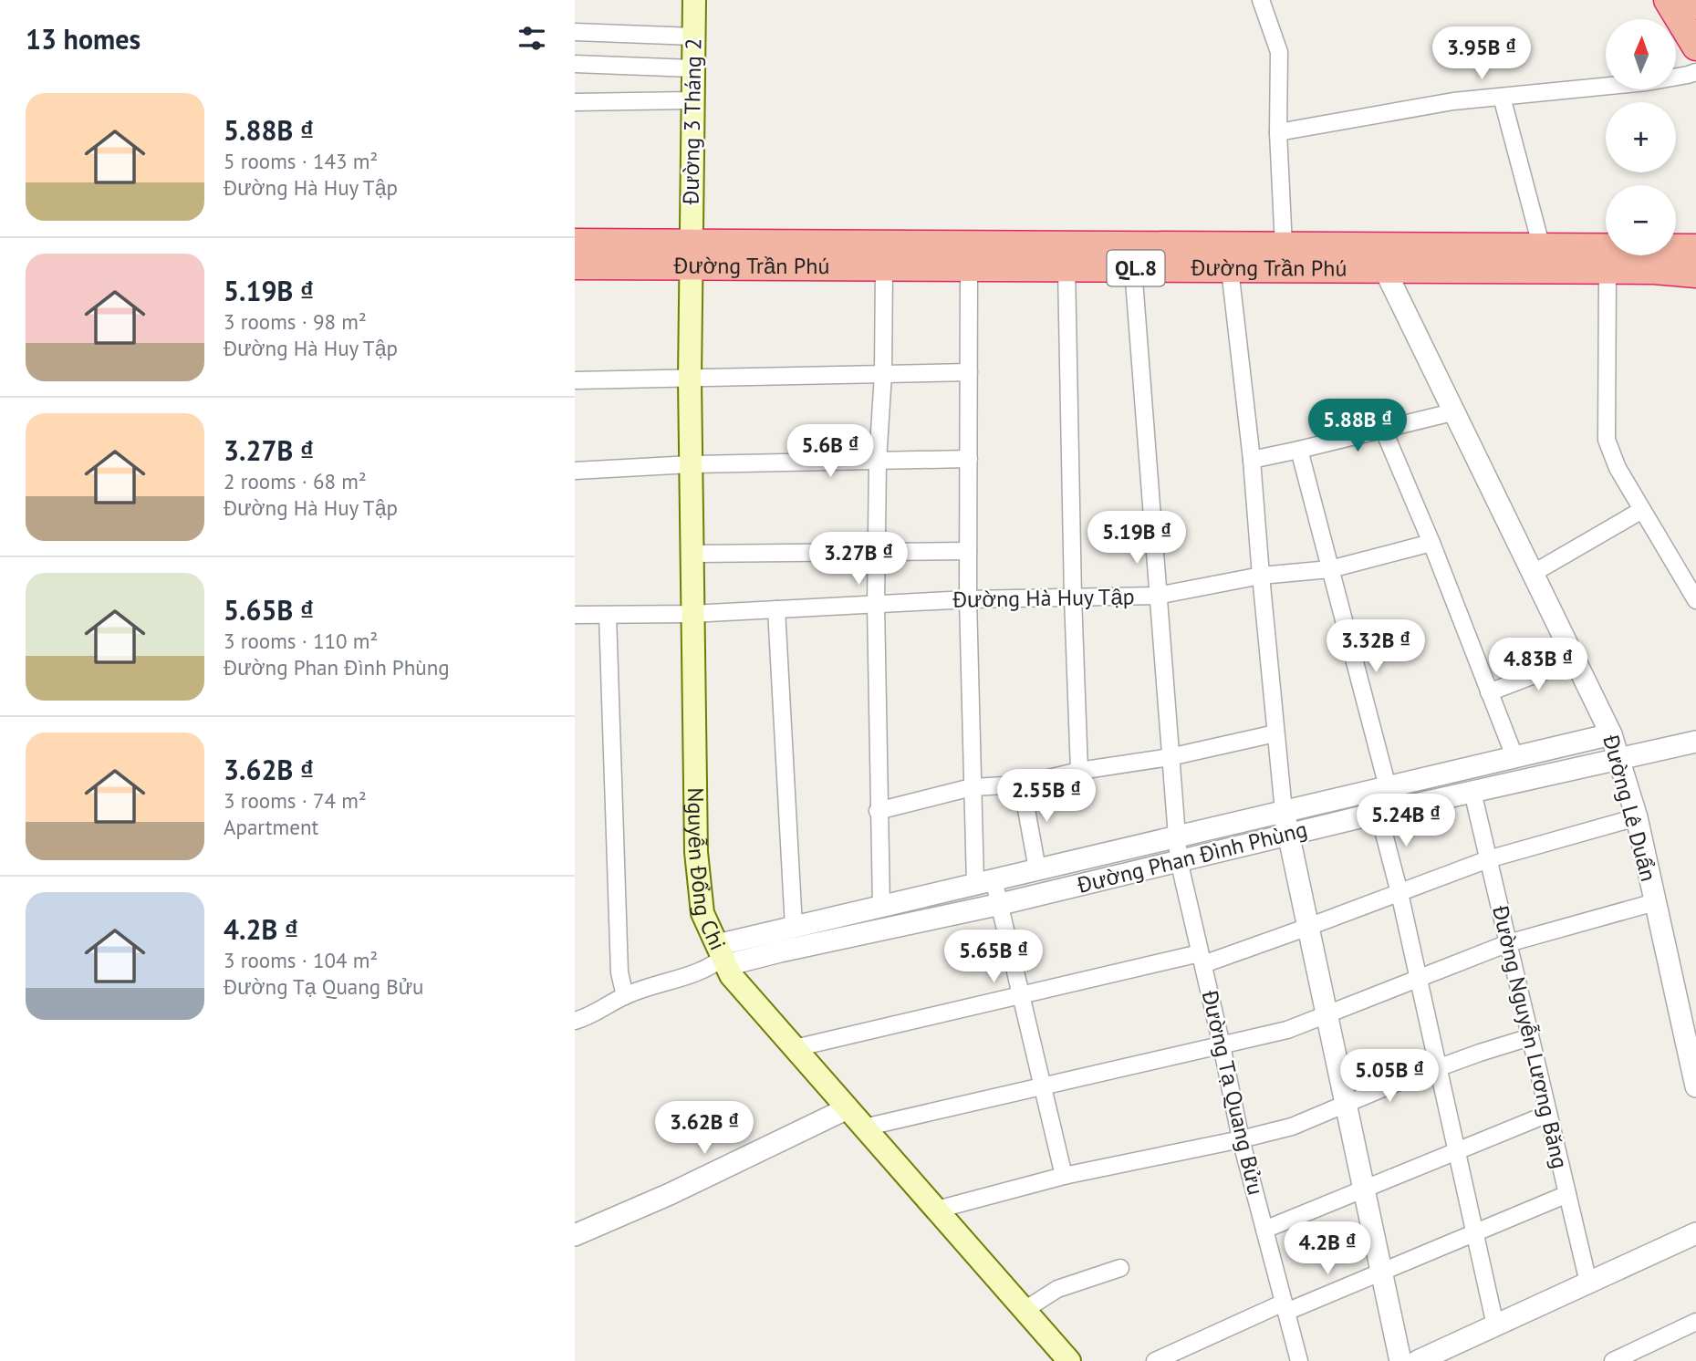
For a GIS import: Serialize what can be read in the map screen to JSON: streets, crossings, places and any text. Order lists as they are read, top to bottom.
{
  "streets": {
    "highway": ["Đường Trần Phú", "QL.8"],
    "main road": ["Đường 3 Tháng 2", "Nguyễn Đổng Chi"],
    "street": [
      "Đường Hà Huy Tập",
      "Đường Lê Duẩn",
      "Đường Phan Đình Phùng",
      "Đường Nguyễn Lương Băng",
      "Đường Tạ Quang Bửu"
    ]
  },
  "crossings": [
    ["Đường 3 Tháng 2", "Đường Trần Phú"],
    ["Đường 3 Tháng 2", "Nguyễn Đổng Chi"],
    ["Đường Trần Phú", "Đường Lê Duẩn"],
    ["Đường Trần Phú", "Nguyễn Đổng Chi"],
    ["Đường Trần Phú", "Đường Tạ Quang Bửu"],
    ["Đường Hà Huy Tập", "Nguyễn Đổng Chi"],
    ["Đường Hà Huy Tập", "Đường Tạ Quang Bửu"],
    ["Đường Lê Duẩn", "Đường Phan Đình Phùng"],
    ["Đường Phan Đình Phùng", "Nguyễn Đổng Chi"],
    ["Đường Phan Đình Phùng", "Đường Nguyễn Lương Băng"],
    ["Đường Phan Đình Phùng", "Đường Tạ Quang Bửu"]
  ],
  "north": "top",
  "page": {
    "heading": "13 homes",
    "map_buttons": ["+", "−"],
    "price": [
      "3.95B ₫",
      "5.88B ₫",
      "5.6B ₫",
      "5.19B ₫",
      "3.27B ₫",
      "3.32B ₫",
      "4.83B ₫",
      "2.55B ₫",
      "5.24B ₫",
      "5.65B ₫",
      "5.05B ₫",
      "3.62B ₫",
      "4.2B ₫"
    ],
    "list": [
      {
        "name": "5.88B ₫",
        "note": "5 rooms · 143 m² · Đường Hà Huy Tập"
      },
      {
        "name": "5.19B ₫",
        "note": "3 rooms · 98 m² · Đường Hà Huy Tập"
      },
      {
        "name": "3.27B ₫",
        "note": "2 rooms · 68 m² · Đường Hà Huy Tập"
      },
      {
        "name": "5.65B ₫",
        "note": "3 rooms · 110 m² · Đường Phan Đình Phùng"
      },
      {
        "name": "3.62B ₫",
        "note": "3 rooms · 74 m² · Apartment"
      },
      {
        "name": "4.2B ₫",
        "note": "3 rooms · 104 m² · Đường Tạ Quang Bửu"
      }
    ]
  }
}
